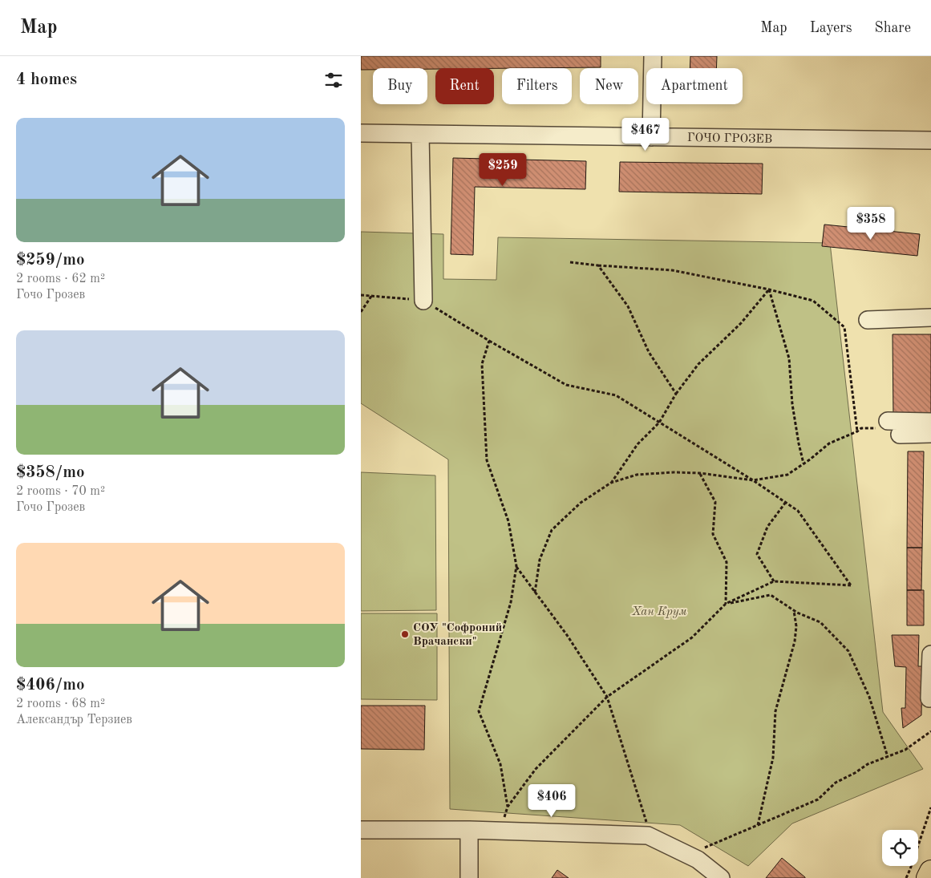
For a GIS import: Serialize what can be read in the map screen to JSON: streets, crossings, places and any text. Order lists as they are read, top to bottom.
{
  "streets": {
    "street": ["ГОЧО ГРОЗЕВ"]
  },
  "parks": ["Хан Крум"],
  "places": ["СОУ \"Софроний Врачански\""],
  "page": {
    "header": "Map",
    "nav": ["Map", "Layers", "Share"],
    "heading": "4 homes",
    "chip": [
      "Buy",
      "Rent",
      "Filters",
      "New",
      "Apartment"
    ],
    "list": [
      {
        "name": "$259/mo",
        "note": "2 rooms · 62 m² · Гочо Грозев"
      },
      {
        "name": "$358/mo",
        "note": "2 rooms · 70 m² · Гочо Грозев"
      },
      {
        "name": "$406/mo",
        "note": "2 rooms · 68 m² · Александър Терзиев"
      }
    ],
    "price": [
      "$467",
      "$259",
      "$358",
      "$406"
    ]
  }
}
